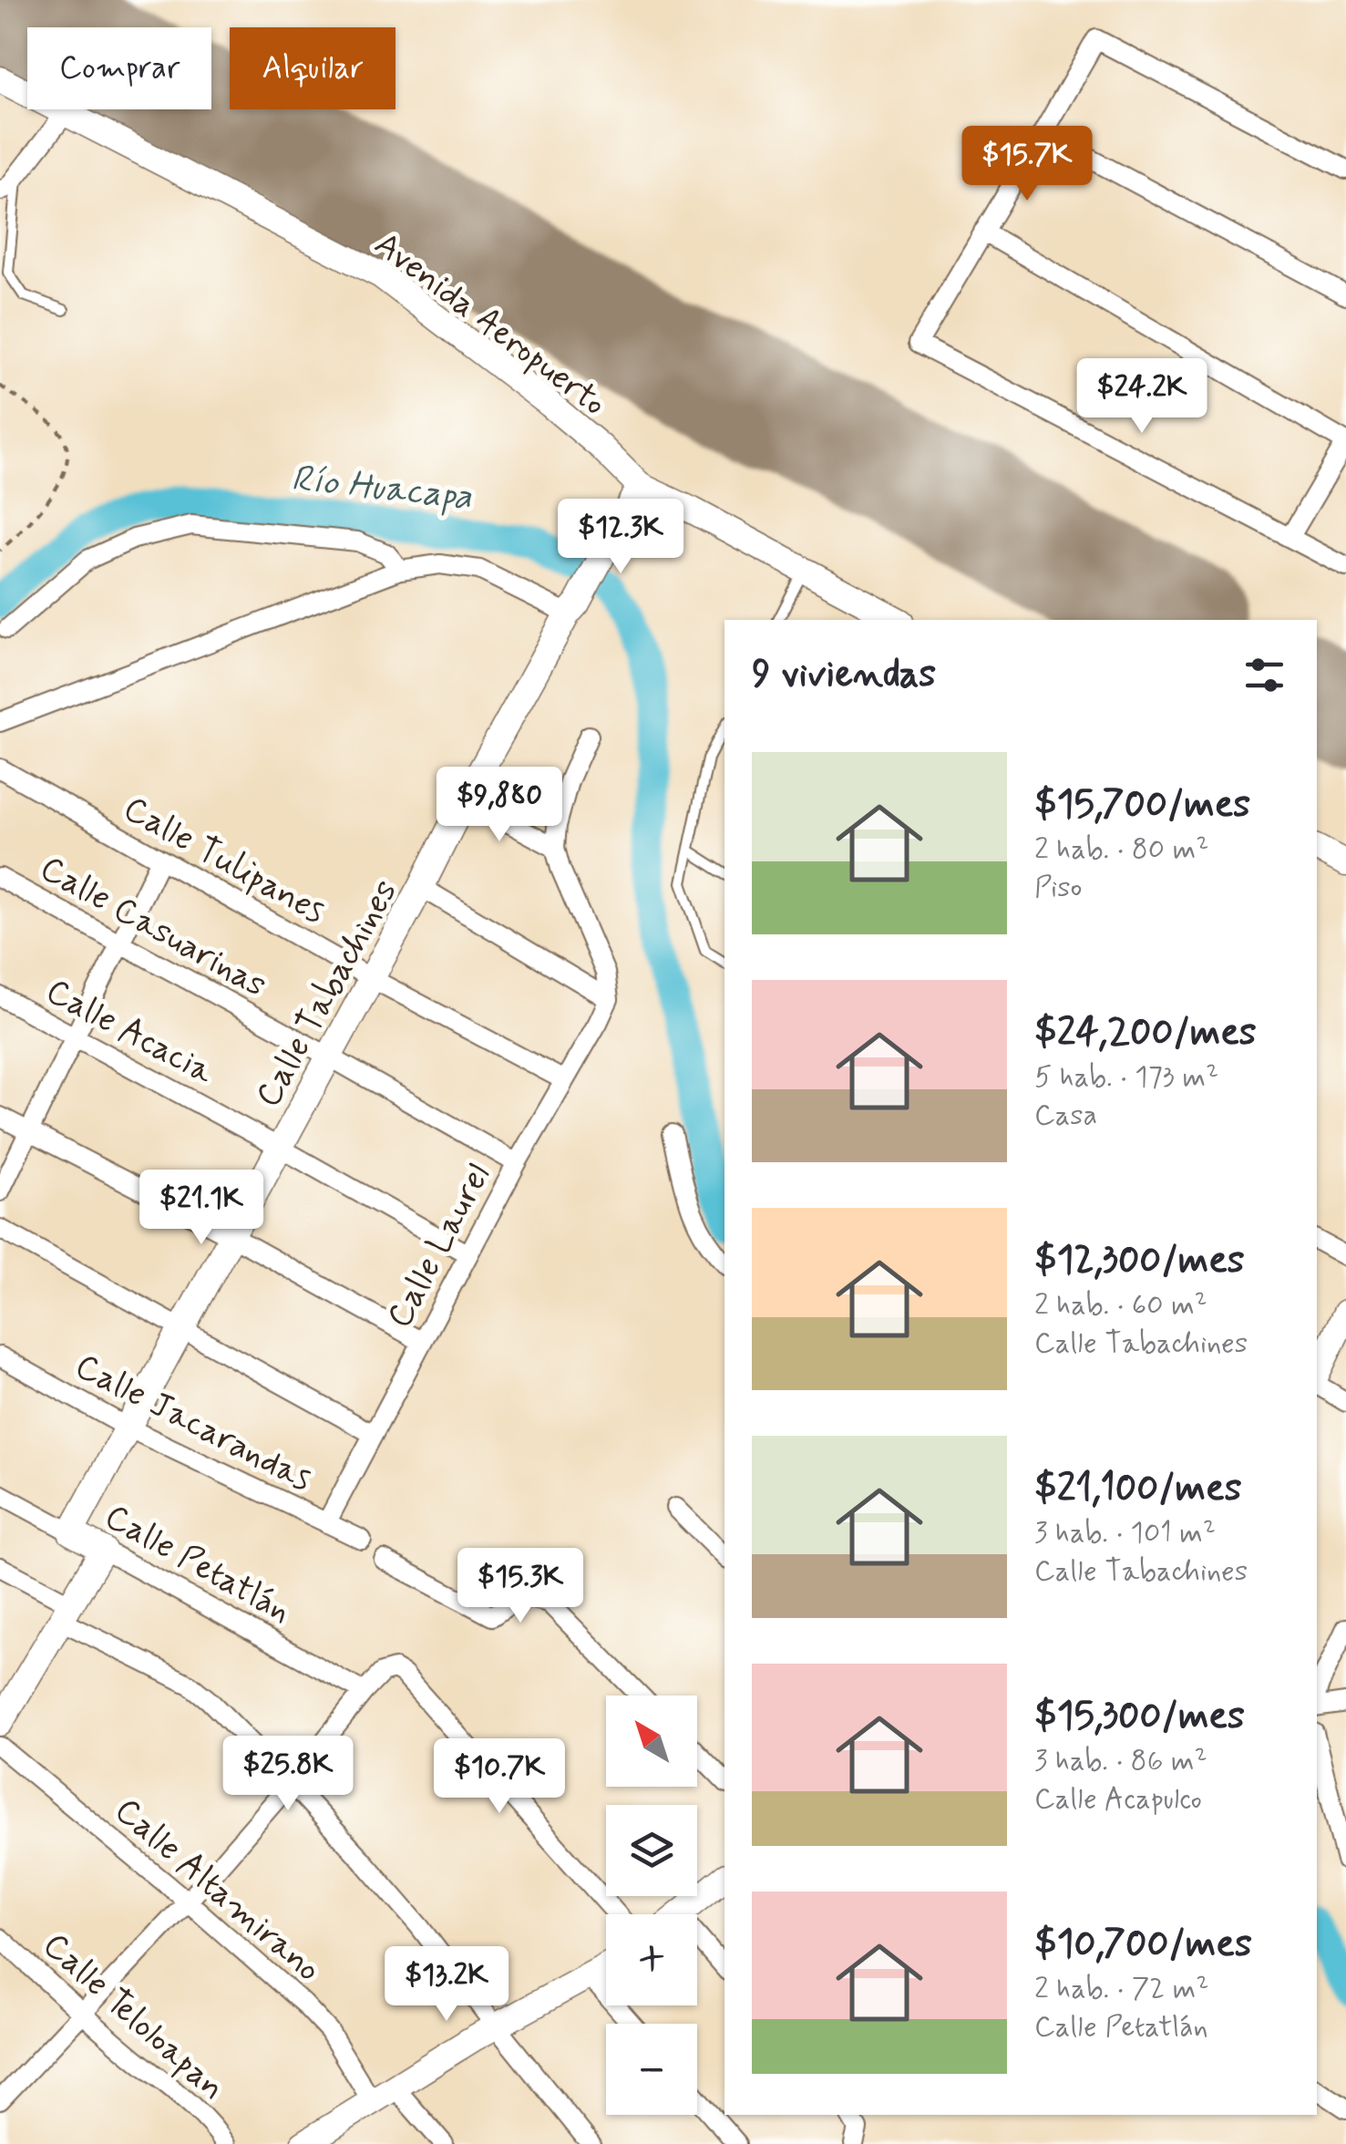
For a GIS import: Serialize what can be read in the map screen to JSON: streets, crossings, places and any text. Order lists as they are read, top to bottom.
{
  "streets": {
    "street": [
      "Avenida Aeropuerto",
      "Calle Tulipanes",
      "Calle Casuarinas",
      "Calle Tabachines",
      "Calle Acacia",
      "Calle Laurel",
      "Calle Jacarandas",
      "Calle Petatlán",
      "Calle Altamirano",
      "Calle Teloloapan"
    ]
  },
  "crossings": [
    ["Avenida Aeropuerto", "Calle Tabachines"],
    ["Calle Tulipanes", "Calle Tabachines"],
    ["Calle Tulipanes", "Calle Laurel"],
    ["Calle Casuarinas", "Calle Tabachines"],
    ["Calle Casuarinas", "Calle Laurel"],
    ["Calle Tabachines", "Calle Acacia"],
    ["Calle Tabachines", "Calle Jacarandas"],
    ["Calle Tabachines", "Calle Petatlán"],
    ["Calle Acacia", "Calle Laurel"],
    ["Calle Laurel", "Calle Jacarandas"]
  ],
  "water": ["Río Huacapa"],
  "north": "top left",
  "page": {
    "chip": ["Comprar", "Alquilar"],
    "price": [
      "$15.7K",
      "$24.2K",
      "$12.3K",
      "$9,880",
      "$21.1K",
      "$15.3K",
      "$25.8K",
      "$10.7K",
      "$13.2K"
    ],
    "heading": "9 viviendas",
    "list": [
      {
        "name": "$15,700/mes",
        "note": "2 hab. · 80 m² · Piso"
      },
      {
        "name": "$24,200/mes",
        "note": "5 hab. · 173 m² · Casa"
      },
      {
        "name": "$12,300/mes",
        "note": "2 hab. · 60 m² · Calle Tabachines"
      },
      {
        "name": "$21,100/mes",
        "note": "3 hab. · 101 m² · Calle Tabachines"
      },
      {
        "name": "$15,300/mes",
        "note": "3 hab. · 86 m² · Calle Acapulco"
      },
      {
        "name": "$10,700/mes",
        "note": "2 hab. · 72 m² · Calle Petatlán"
      }
    ],
    "map_buttons": ["+", "−"]
  }
}
